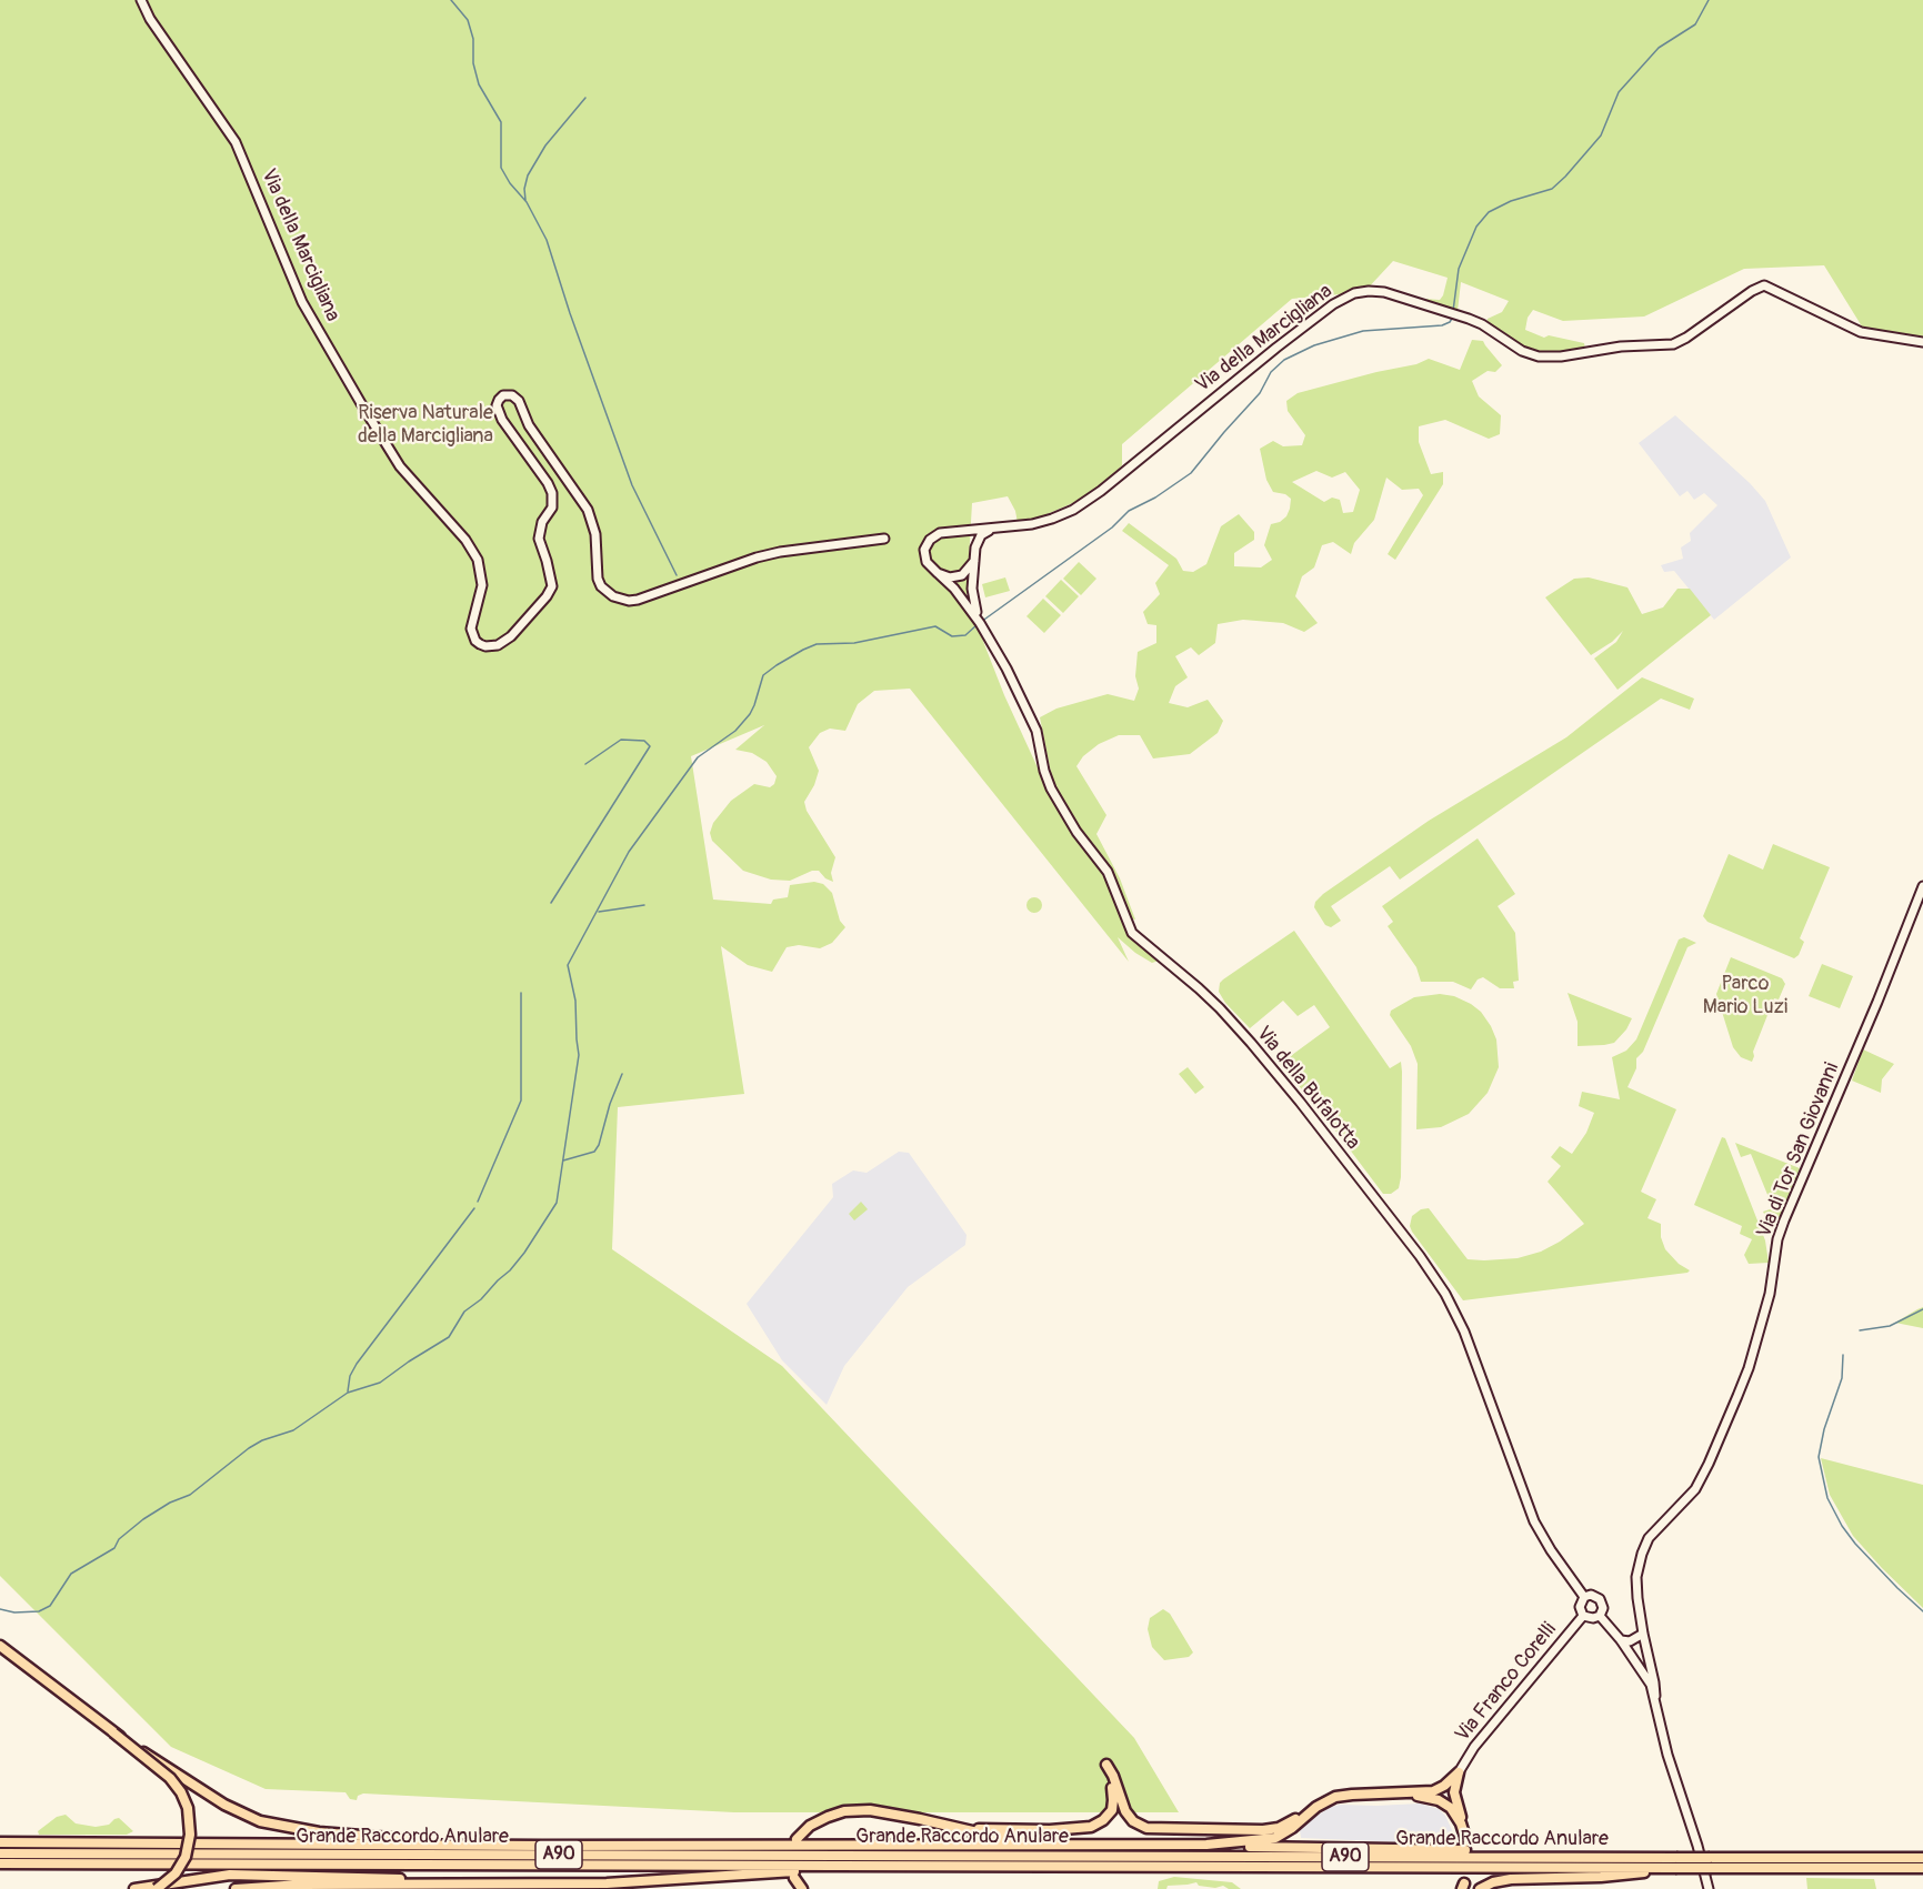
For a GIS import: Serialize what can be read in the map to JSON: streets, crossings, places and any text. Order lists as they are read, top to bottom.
{
  "streets": {
    "highway": ["Grande Raccordo Anulare", "A90"],
    "street": [
      "Via della Marcigliana",
      "Via della Bufalotta",
      "Via di Tor San Giovanni",
      "Via Franco Corelli"
    ]
  },
  "crossings": [
    ["Via della Marcigliana", "Via della Bufalotta"],
    ["Via della Bufalotta", "Via Franco Corelli"]
  ],
  "parks": ["Riserva Naturale della Marcigliana", "Parco Mario Luzi"]
}
